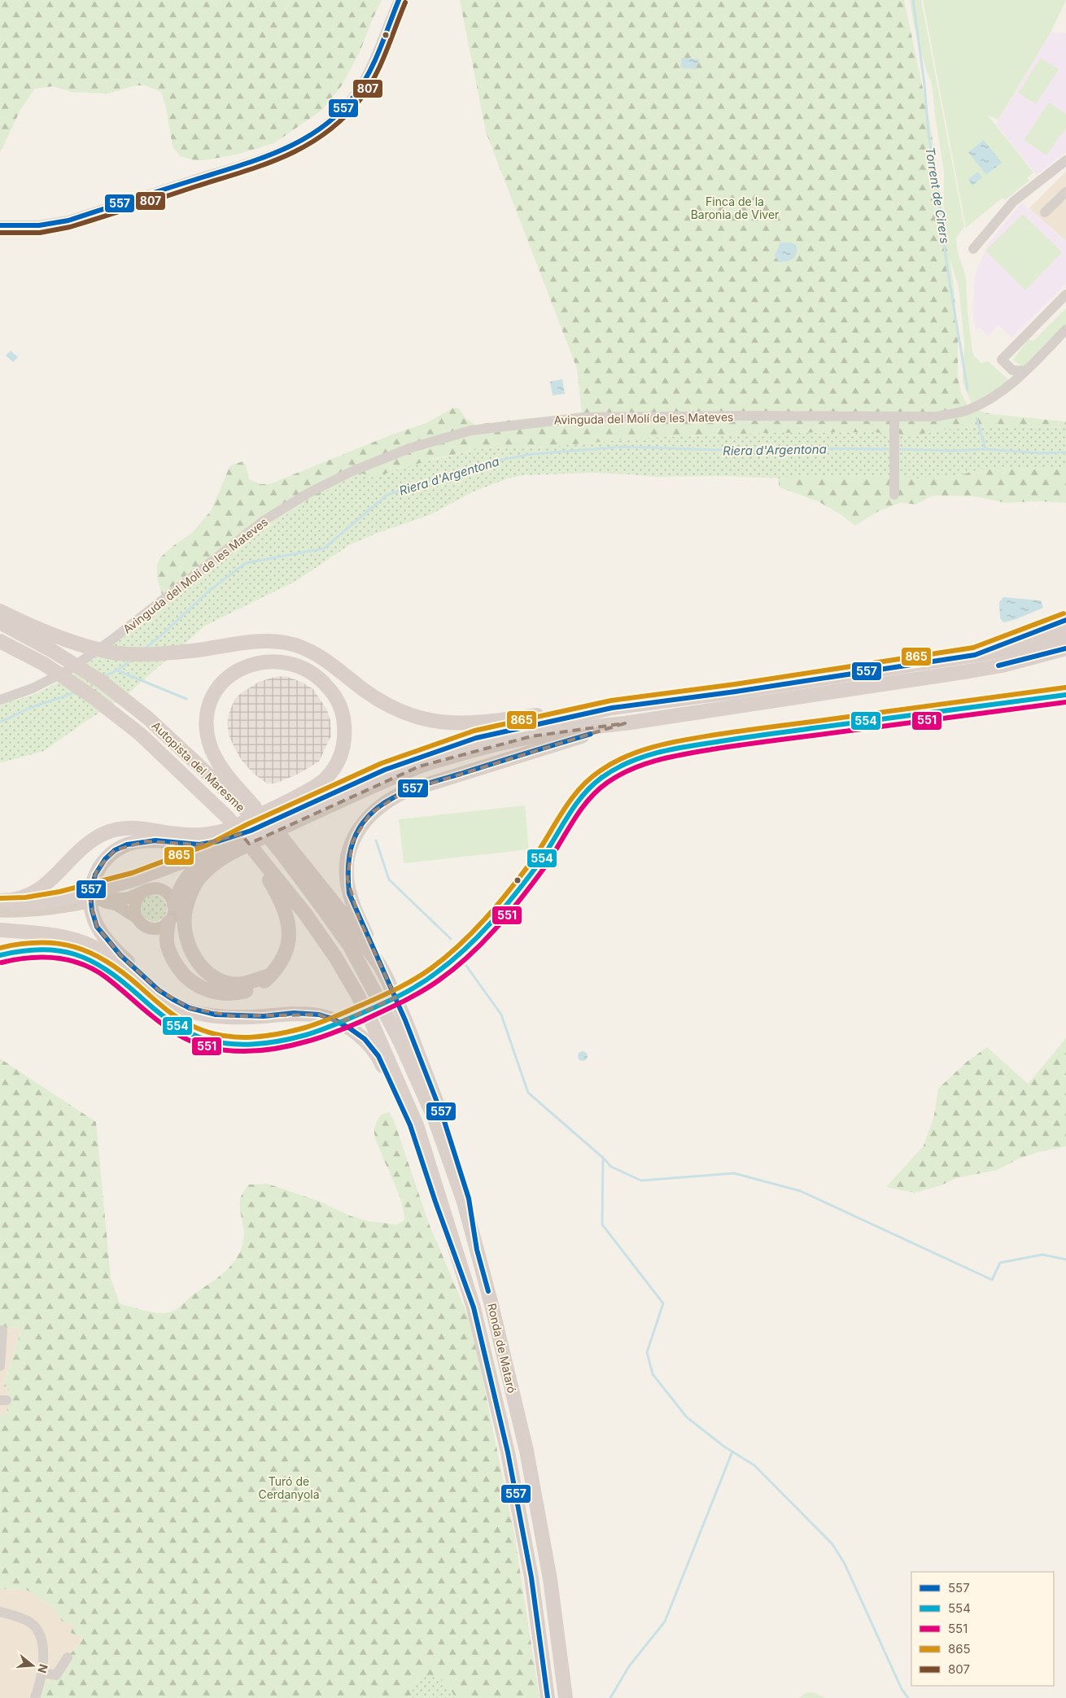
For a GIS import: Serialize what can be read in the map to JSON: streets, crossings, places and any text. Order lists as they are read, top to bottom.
{
  "streets": {
    "highway": ["Autopista del Maresme", "Ronda de Mataró"],
    "street": ["Avinguda del Molí de les Mateves"]
  },
  "crossings": [
    ["Autopista del Maresme", "Ronda de Mataró"]
  ],
  "water": ["Torrent de Cirers", "Riera d'Argentona"],
  "parks": ["Finca de la Baronia de Viver", "Turó de Cerdanyola"],
  "lines": [
    "transit line 557",
    "transit line 807",
    "transit line 865",
    "transit line 554",
    "transit line 551"
  ],
  "legend": [
    "557",
    "554",
    "551",
    "865",
    "807"
  ],
  "north": "right"
}
